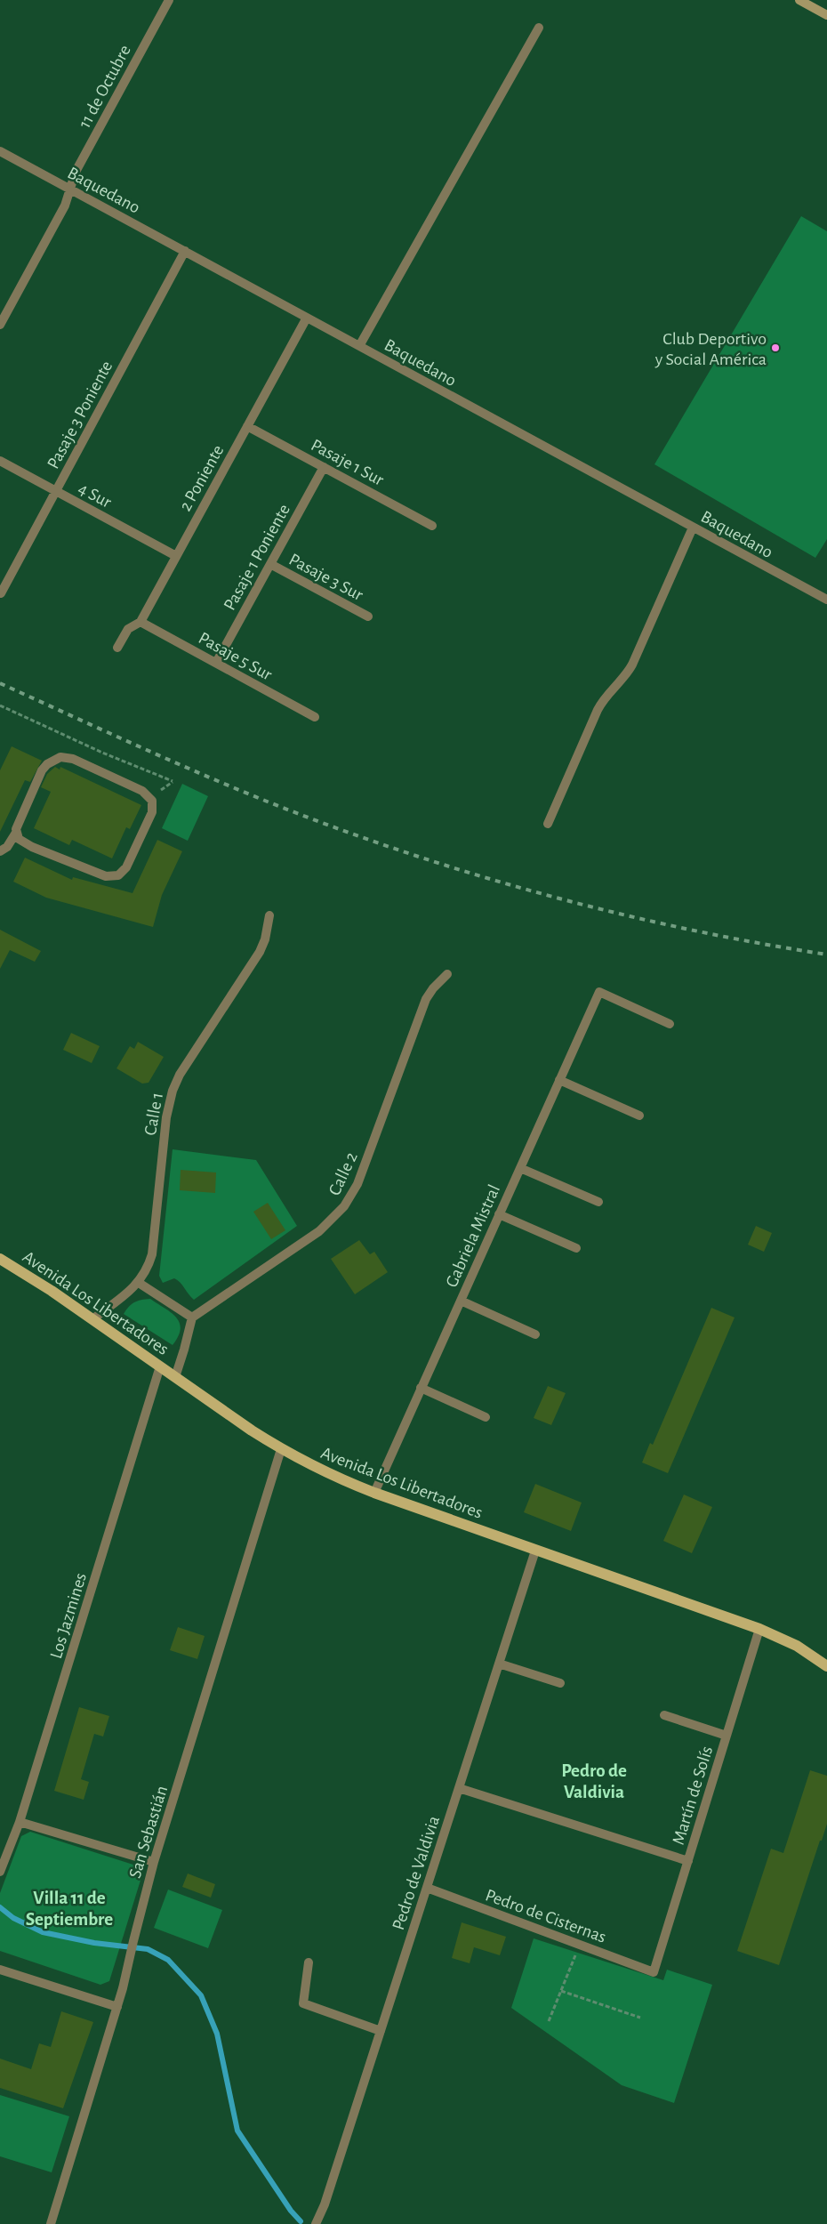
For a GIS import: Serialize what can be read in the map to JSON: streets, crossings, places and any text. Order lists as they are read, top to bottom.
{
  "streets": {
    "main road": ["Avenida Los Libertadores"],
    "street": [
      "11 de Octubre",
      "Baquedano",
      "Pasaje 3 Poniente",
      "Pasaje 1 Sur",
      "2 Poniente",
      "4 Sur",
      "Pasaje 1 Poniente",
      "Pasaje 3 Sur",
      "Pasaje 5 Sur",
      "Calle 1",
      "Calle 2",
      "Gabriela Mistral",
      "Los Jazmines",
      "Martín de Solís",
      "San Sebastián",
      "Pedro de Valdivia",
      "Pedro de Cisternas"
    ]
  },
  "crossings": [
    ["11 de Octubre", "Baquedano"],
    ["Baquedano", "Pasaje 3 Poniente"],
    ["Baquedano", "2 Poniente"],
    ["Pasaje 3 Poniente", "4 Sur"],
    ["Pasaje 1 Sur", "2 Poniente"],
    ["Pasaje 1 Sur", "Pasaje 1 Poniente"],
    ["2 Poniente", "4 Sur"],
    ["2 Poniente", "Pasaje 5 Sur"],
    ["Pasaje 1 Poniente", "Pasaje 3 Sur"],
    ["Pasaje 1 Poniente", "Pasaje 5 Sur"],
    ["Calle 1", "Avenida Los Libertadores"],
    ["Gabriela Mistral", "Avenida Los Libertadores"],
    ["Avenida Los Libertadores", "Los Jazmines"],
    ["Avenida Los Libertadores", "Martín de Solís"],
    ["Avenida Los Libertadores", "San Sebastián"],
    ["Avenida Los Libertadores", "Pedro de Valdivia"],
    ["Martín de Solís", "Pedro de Cisternas"],
    ["Pedro de Valdivia", "Pedro de Cisternas"]
  ],
  "districts": ["Pedro de Valdivia", "Villa 11 de Septiembre"],
  "places": ["Club Deportivo y Social América"]
}
